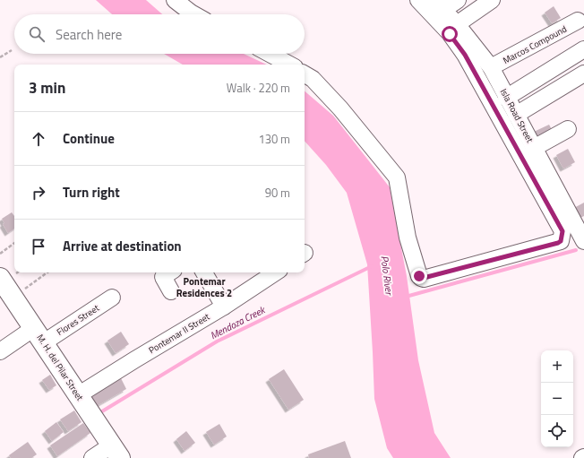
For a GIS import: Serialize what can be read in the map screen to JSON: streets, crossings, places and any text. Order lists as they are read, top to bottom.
{
  "streets": {
    "main road": ["M. H. del Pilar Street"],
    "street": [
      "Marcos Compound",
      "Isla Road Street",
      "Flores Street",
      "Pontemar II Street"
    ]
  },
  "crossings": [
    ["Marcos Compound", "Isla Road Street"],
    ["Flores Street", "M. H. del Pilar Street"],
    ["Pontemar II Street", "M. H. del Pilar Street"]
  ],
  "districts": ["Pontemar Residences 2"],
  "water": ["Polo River", "Mendoza Creek"],
  "page": {
    "search": "Search here",
    "heading": ["3 min", "Walk · 220 m"],
    "list": [
      ["Continue", "130 m"],
      ["Turn right", "90 m"],
      "Arrive at destination"
    ],
    "map_buttons": ["+", "−"]
  }
}
